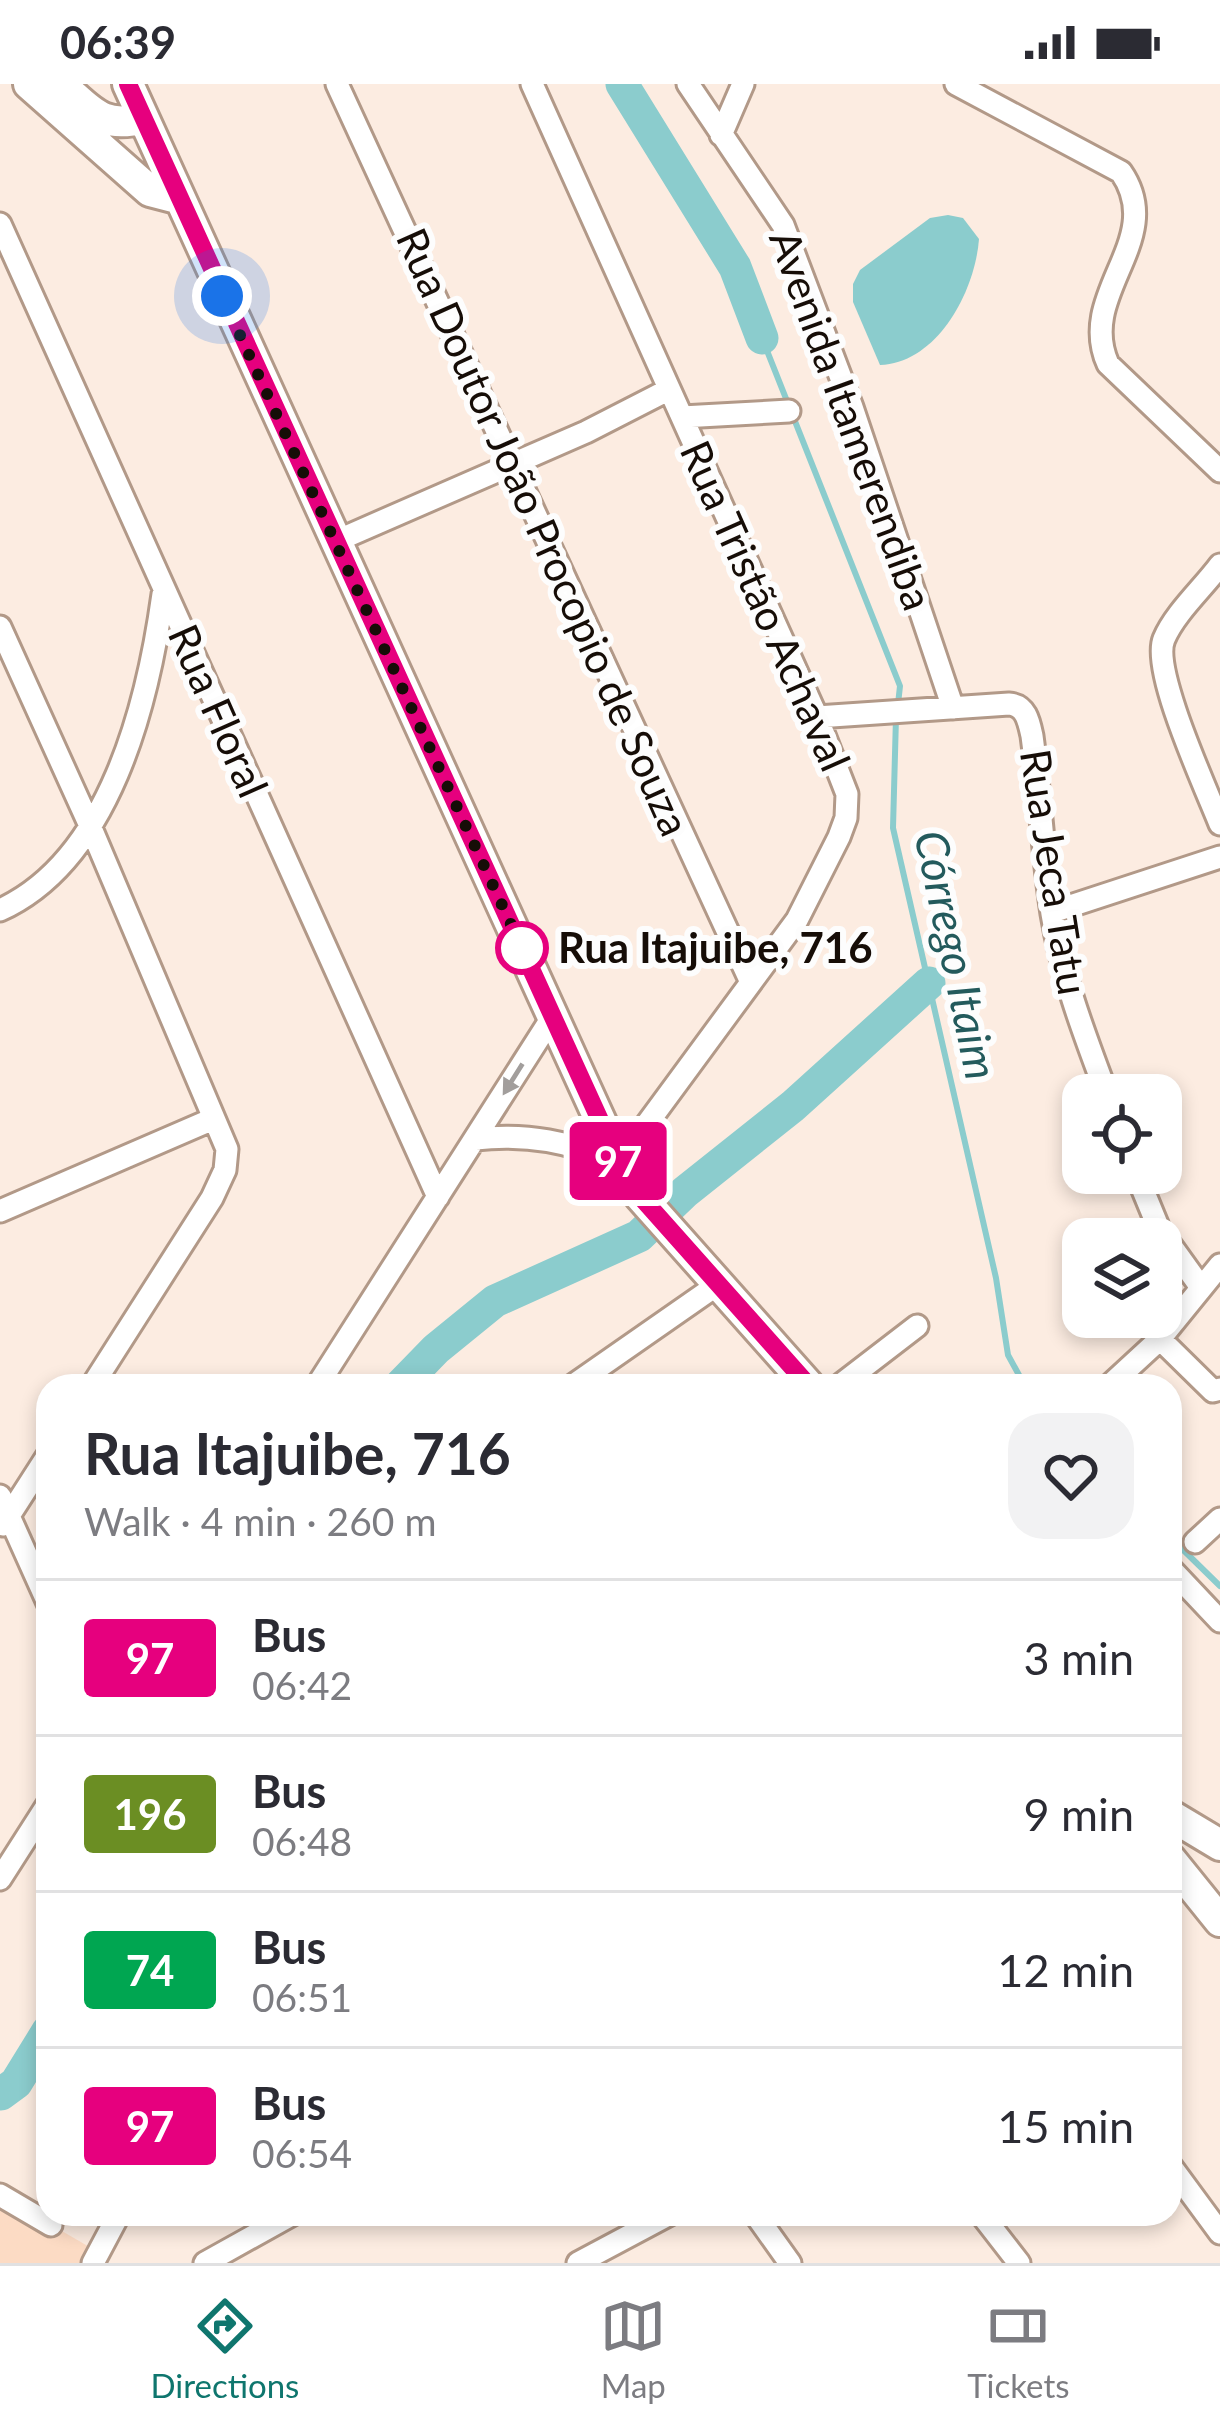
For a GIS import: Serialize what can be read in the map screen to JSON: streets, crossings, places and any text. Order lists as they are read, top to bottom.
{
  "streets": {
    "street": [
      "Avenida Itamerendiba",
      "Rua Doutor João Procopio de Souza",
      "Rua Tristão Achaval",
      "Rua Floral",
      "Rua Jeca Tatu"
    ]
  },
  "crossings": [
    ["Avenida Itamerendiba", "Rua Jeca Tatu"],
    ["Rua Doutor João Procopio de Souza", "Rua Tristão Achaval"],
    ["Rua Tristão Achaval", "Rua Jeca Tatu"]
  ],
  "water": ["Córrego Itaim"],
  "places": ["Rua Itajuibe, 716"],
  "lines": ["bus line 97"],
  "page": {
    "status": "06:39",
    "on_map": "97",
    "heading": ["Rua Itajuibe, 716", "Walk · 4 min · 260 m"],
    "list": [
      {
        "mark": "97",
        "name": "Bus",
        "note": "06:42",
        "value": "3 min"
      },
      {
        "mark": "196",
        "name": "Bus",
        "note": "06:48",
        "value": "9 min"
      },
      {
        "mark": "74",
        "name": "Bus",
        "note": "06:51",
        "value": "12 min"
      },
      {
        "mark": "97",
        "name": "Bus",
        "note": "06:54",
        "value": "15 min"
      }
    ],
    "tabs": ["Directions", "Map", "Tickets"]
  }
}
